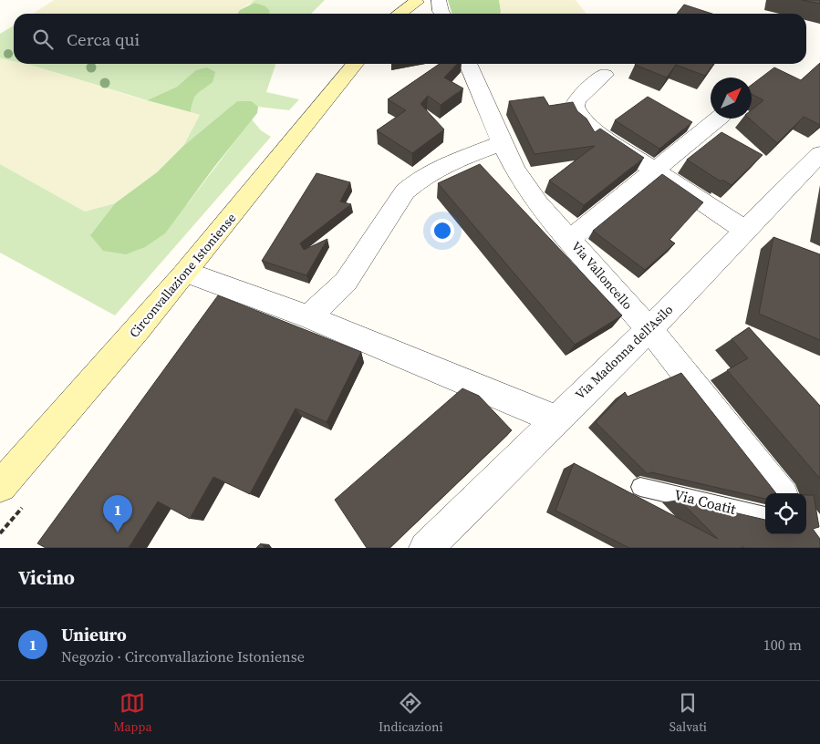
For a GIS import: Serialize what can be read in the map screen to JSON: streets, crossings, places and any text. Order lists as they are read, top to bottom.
{
  "streets": {
    "main road": ["Circonvallazione Istoniense"],
    "street": ["Via Valloncello", "Via Madonna dell'Asilo"],
    "lane": ["Via Coatit"]
  },
  "crossings": [
    ["Via Valloncello", "Via Madonna dell'Asilo"]
  ],
  "north": "top right",
  "page": {
    "search": "Cerca qui",
    "pins": "1",
    "heading": "Vicino",
    "list": [
      {
        "mark": "1",
        "name": "Unieuro",
        "note": "Negozio · Circonvallazione Istoniense",
        "value": "100 m"
      }
    ],
    "nav": ["Mappa", "Indicazioni", "Salvati"]
  }
}
